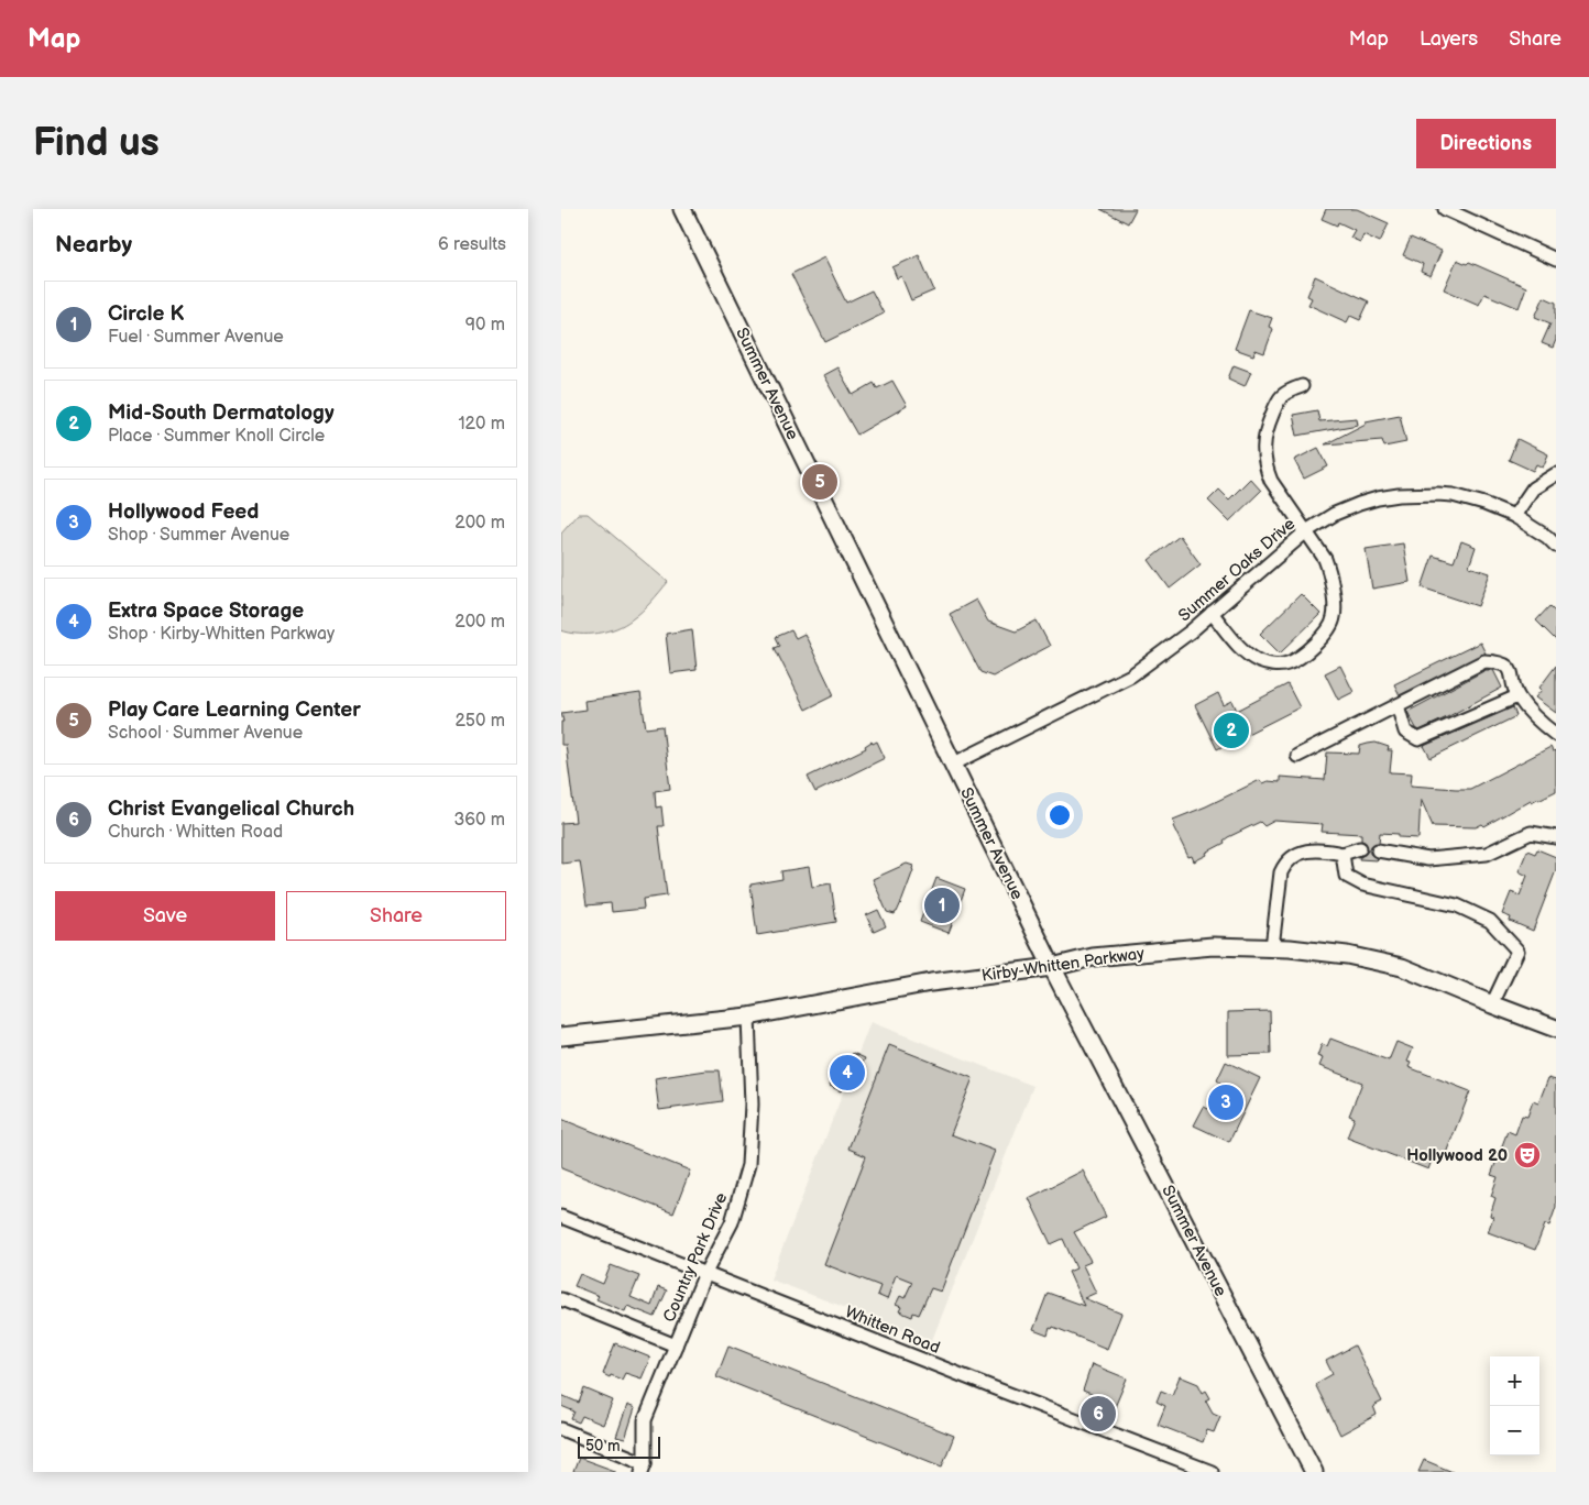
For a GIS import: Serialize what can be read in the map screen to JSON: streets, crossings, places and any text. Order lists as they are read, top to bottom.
{
  "streets": {
    "main road": ["Summer Avenue", "Kirby-Whitten Parkway"],
    "street": ["Summer Oaks Drive", "Country Park Drive", "Whitten Road"]
  },
  "crossings": [
    ["Summer Avenue", "Summer Oaks Drive"],
    ["Summer Avenue", "Kirby-Whitten Parkway"],
    ["Kirby-Whitten Parkway", "Country Park Drive"],
    ["Country Park Drive", "Whitten Road"]
  ],
  "places": {
    "theatre": ["Hollywood 20"]
  },
  "scale_bar": "50 m",
  "page": {
    "header": "Map",
    "nav": ["Map", "Layers", "Share"],
    "buttons": [
      "Directions",
      ["Save", "Share"]
    ],
    "title": "Find us",
    "heading": ["Nearby", "6 results"],
    "list": [
      {
        "mark": "1",
        "name": "Circle K",
        "note": "Fuel · Summer Avenue",
        "value": "90 m"
      },
      {
        "mark": "2",
        "name": "Mid-South Dermatology",
        "note": "Place · Summer Knoll Circle",
        "value": "120 m"
      },
      {
        "mark": "3",
        "name": "Hollywood Feed",
        "note": "Shop · Summer Avenue",
        "value": "200 m"
      },
      {
        "mark": "4",
        "name": "Extra Space Storage",
        "note": "Shop · Kirby-Whitten Parkway",
        "value": "200 m"
      },
      {
        "mark": "5",
        "name": "Play Care Learning Center",
        "note": "School · Summer Avenue",
        "value": "250 m"
      },
      {
        "mark": "6",
        "name": "Christ Evangelical Church",
        "note": "Church · Whitten Road",
        "value": "360 m"
      }
    ],
    "pins": [
      "5",
      "2",
      "1",
      "4",
      "3",
      "6"
    ],
    "map_buttons": ["+", "−"],
    "scale": "50 m"
  }
}
